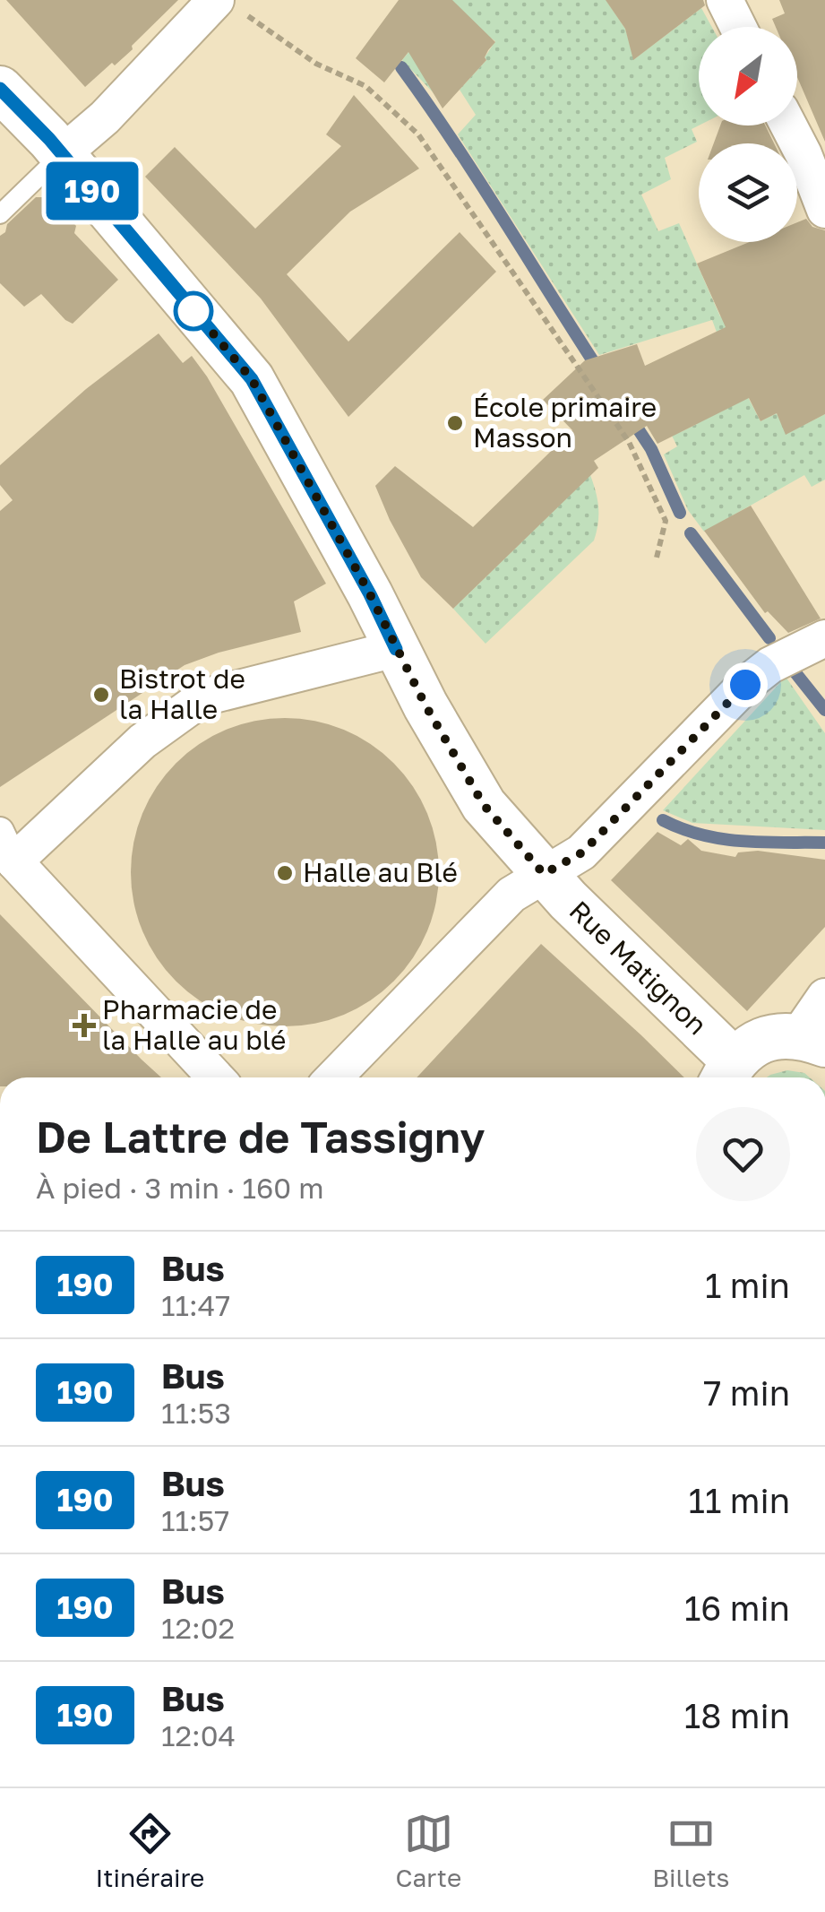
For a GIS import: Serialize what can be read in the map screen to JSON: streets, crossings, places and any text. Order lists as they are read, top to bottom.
{
  "streets": {
    "street": ["Rue Matignon"]
  },
  "places": {
    "other": ["École primaire Masson", "Bistrot de la Halle", "Halle au Blé"],
    "health": ["Pharmacie de la Halle au blé"]
  },
  "lines": ["bus line 190"],
  "north": "bottom left",
  "page": {
    "on_map": "190",
    "heading": ["De Lattre de Tassigny", "À pied · 3 min · 160 m"],
    "list": [
      {
        "mark": "190",
        "name": "Bus",
        "note": "11:47",
        "value": "1 min"
      },
      {
        "mark": "190",
        "name": "Bus",
        "note": "11:53",
        "value": "7 min"
      },
      {
        "mark": "190",
        "name": "Bus",
        "note": "11:57",
        "value": "11 min"
      },
      {
        "mark": "190",
        "name": "Bus",
        "note": "12:02",
        "value": "16 min"
      },
      {
        "mark": "190",
        "name": "Bus",
        "note": "12:04",
        "value": "18 min"
      }
    ],
    "tabs": ["Itinéraire", "Carte", "Billets"]
  }
}
